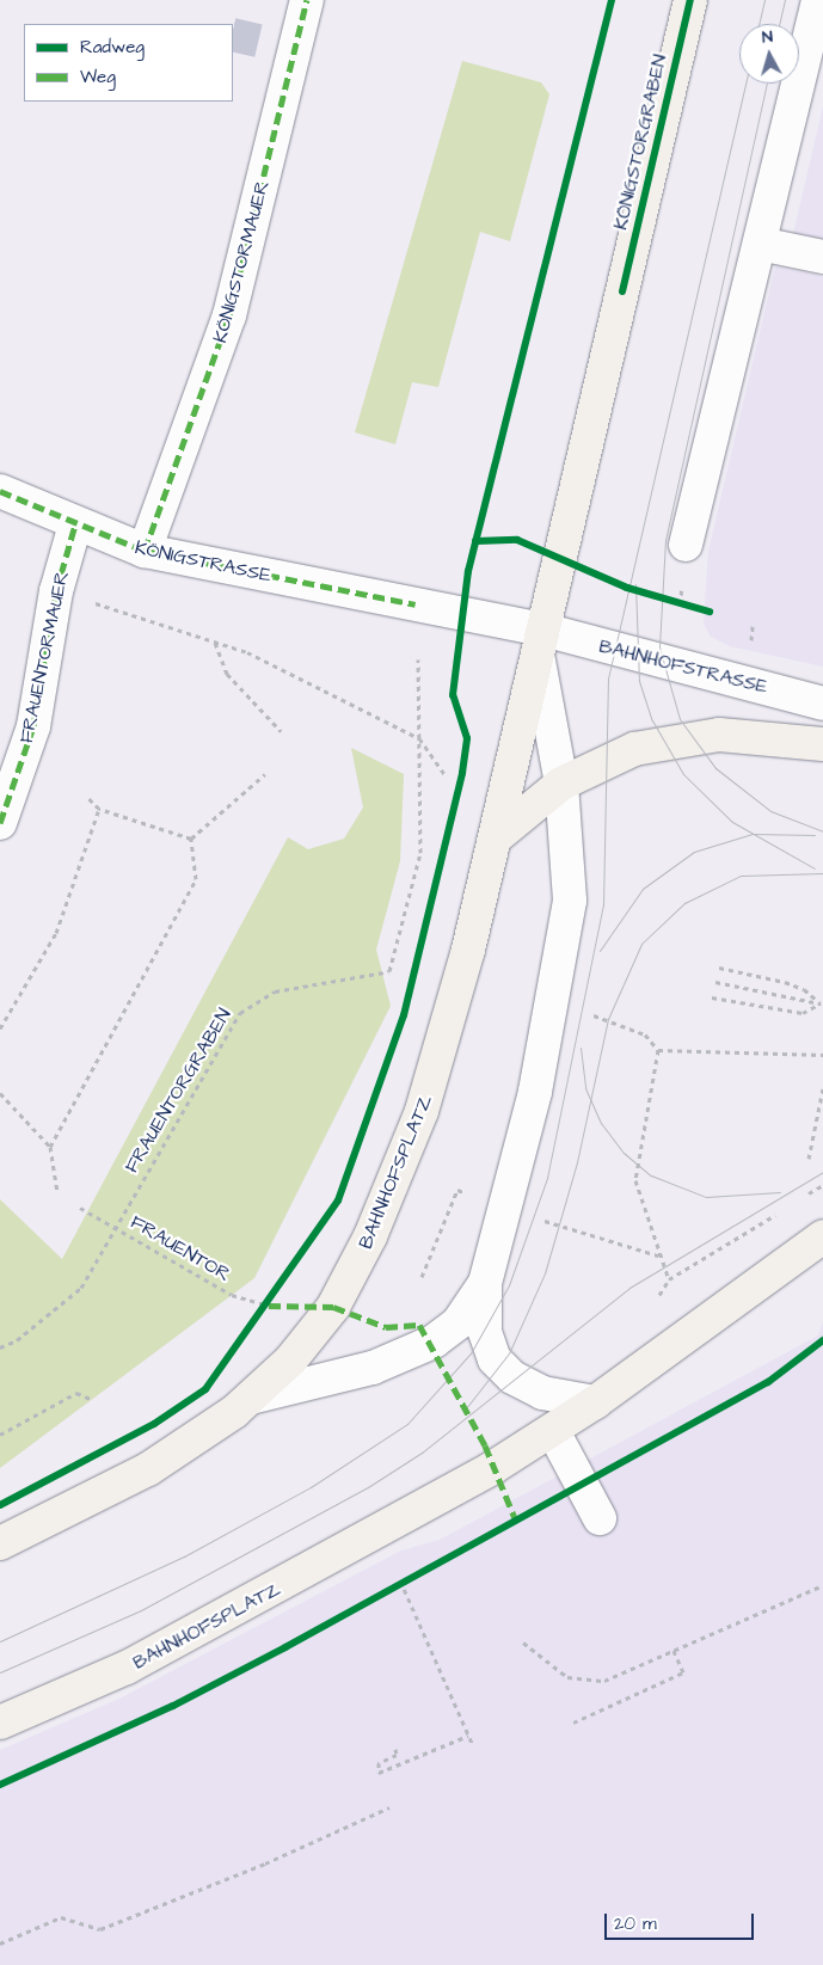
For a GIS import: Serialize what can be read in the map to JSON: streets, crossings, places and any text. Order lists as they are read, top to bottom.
{
  "streets": {
    "main road": ["KÖNIGSTORGRABEN", "BAHNHOFSPLATZ"],
    "street": [
      "KÖNIGSTORMAUER",
      "KÖNIGSTRASSE",
      "FRAUENTORMAUER",
      "BAHNHOFSTRASSE"
    ],
    "path": ["FRAUENTORGRABEN", "FRAUENTOR"]
  },
  "crossings": [
    ["KÖNIGSTORGRABEN", "KÖNIGSTRASSE"],
    ["KÖNIGSTORGRABEN", "BAHNHOFSTRASSE"],
    ["KÖNIGSTORGRABEN", "BAHNHOFSPLATZ"],
    ["KÖNIGSTORMAUER", "KÖNIGSTRASSE"],
    ["KÖNIGSTRASSE", "FRAUENTORMAUER"],
    ["KÖNIGSTRASSE", "BAHNHOFSTRASSE"],
    ["KÖNIGSTRASSE", "BAHNHOFSPLATZ"],
    ["BAHNHOFSTRASSE", "BAHNHOFSPLATZ"]
  ],
  "legend": ["Radweg", "Weg"],
  "scale_bar": "20 m",
  "north": "top"
}
